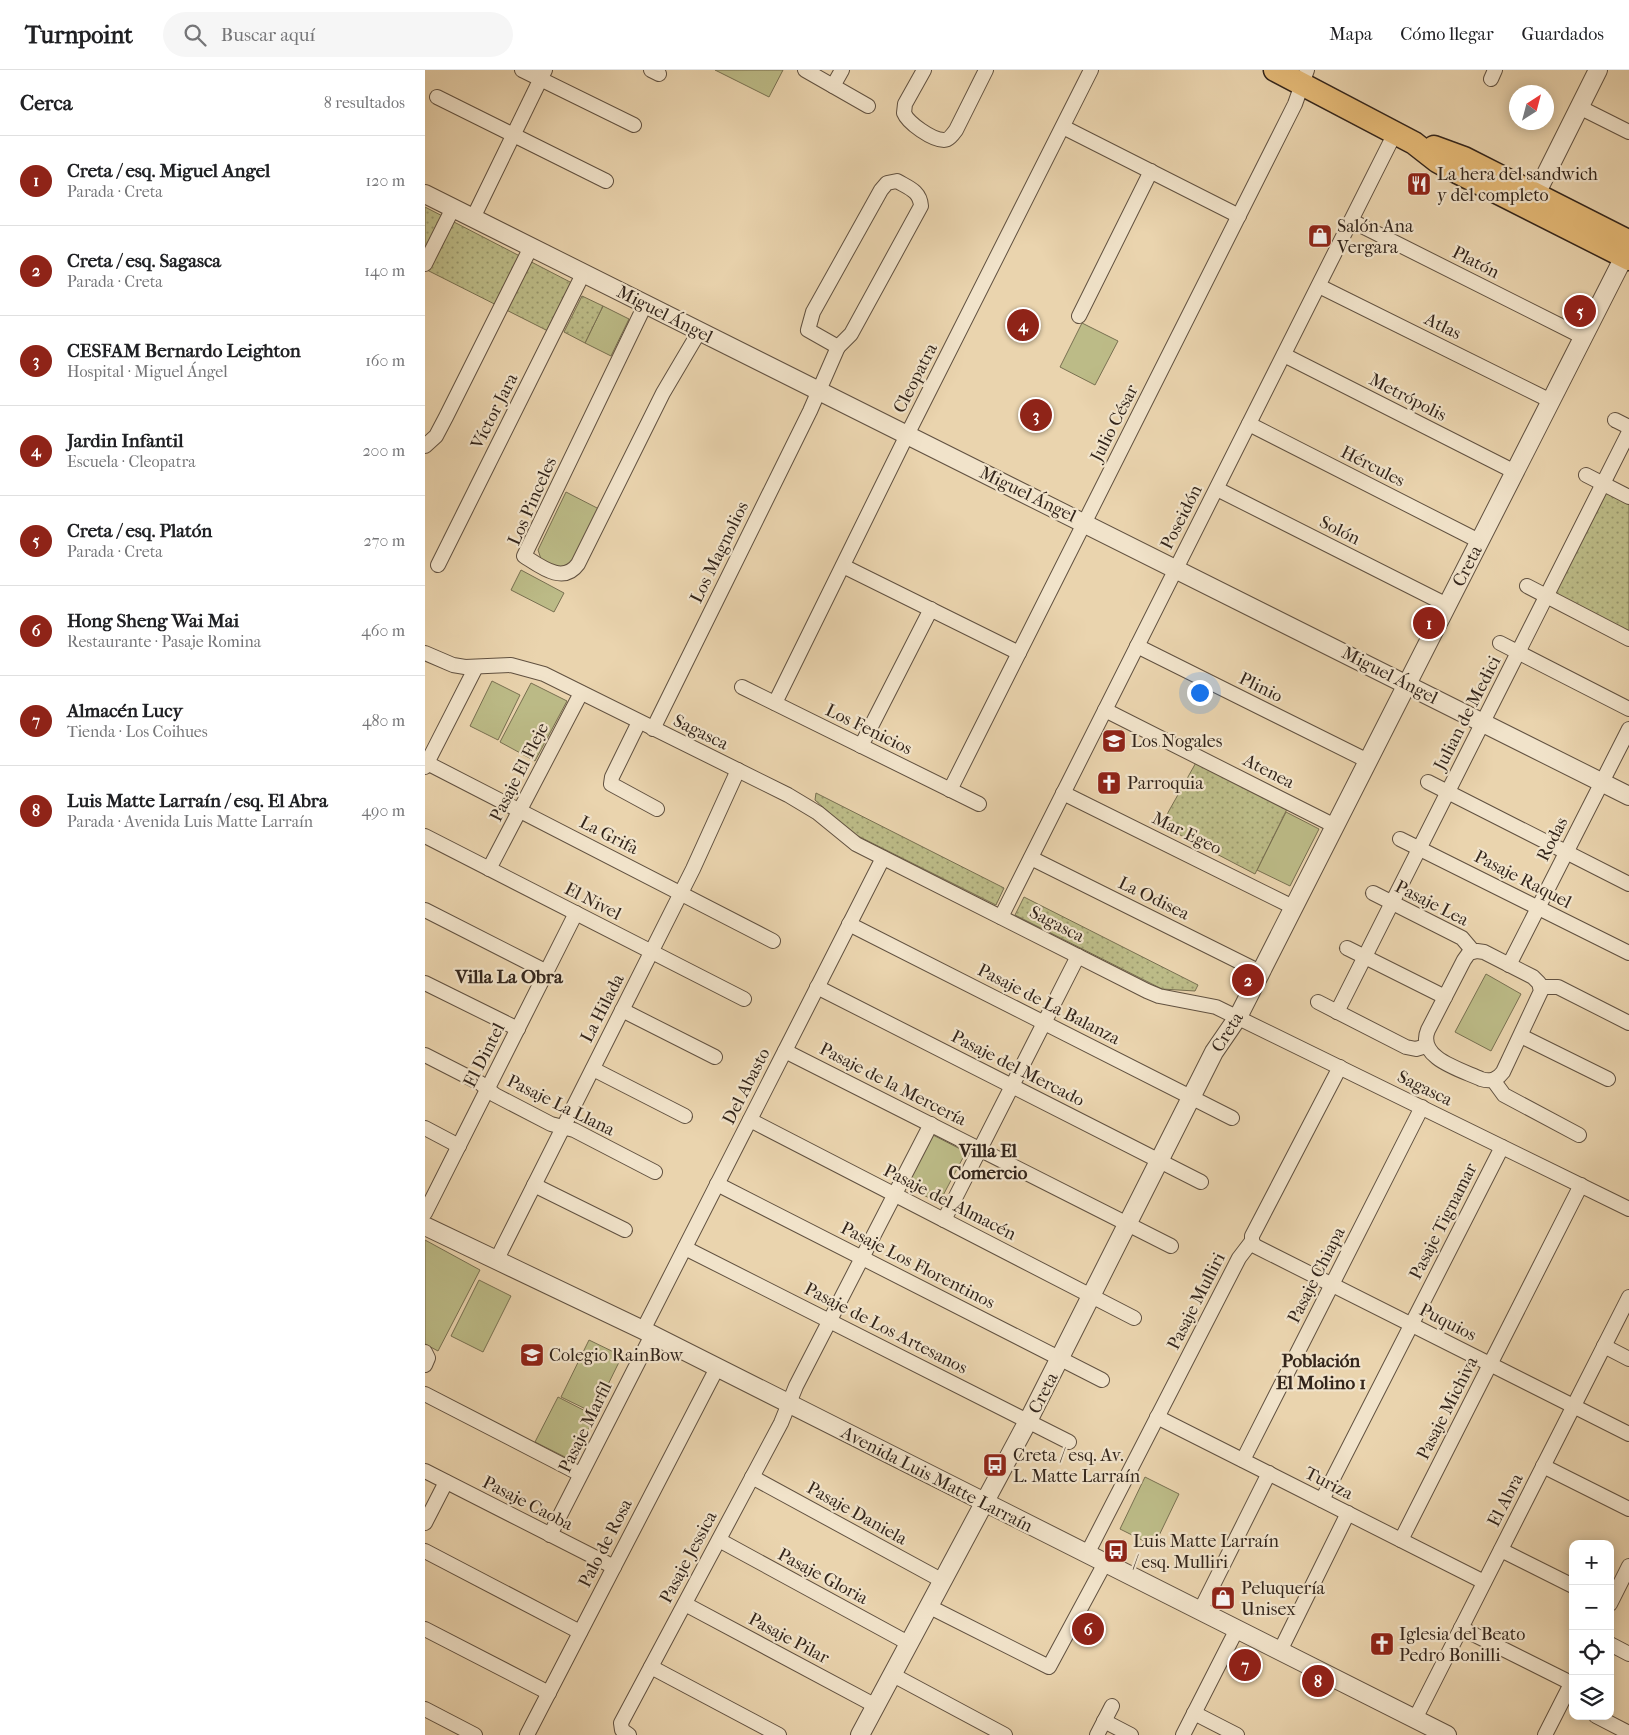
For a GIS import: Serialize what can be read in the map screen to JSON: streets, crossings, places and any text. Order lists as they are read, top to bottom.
{
  "streets": {
    "street": [
      "Platón",
      "Miguel Ángel",
      "Atlas",
      "Cleopatra",
      "Metrópolis",
      "Víctor Jara",
      "Julio César",
      "Hércules",
      "Los Pinceles",
      "Poseidón",
      "Solón",
      "Los Magnolios",
      "Creta",
      "Plinio",
      "Julian de Medici",
      "Los Fenicios",
      "Sagasca",
      "Atenea",
      "Pasaje El Fleje",
      "Mar Egeo",
      "La Grifa",
      "Rodas",
      "Pasaje Raquel",
      "La Odisea",
      "El Nivel",
      "Pasaje Lea",
      "Pasaje de La Balanza",
      "La Hilada",
      "El Dintel",
      "Pasaje del Mercado",
      "Pasaje de la Mercería",
      "Del Abasto",
      "Pasaje La Llana",
      "Pasaje del Almacén",
      "Pasaje Tignamar",
      "Pasaje Los Florentinos",
      "Pasaje Chiapa",
      "Pasaje Mulliri",
      "Puquios",
      "Pasaje de Los Artesanos",
      "Pasaje Michiva",
      "Pasaje Marfil",
      "Avenida Luis Matte Larraín",
      "Turiza",
      "El Abra",
      "Pasaje Caoba",
      "Pasaje Daniela",
      "Palo de Rosa",
      "Pasaje Jessica",
      "Pasaje Gloria",
      "Pasaje Pilar"
    ]
  },
  "crossings": [
    ["Platón", "Poseidón"],
    ["Platón", "Creta"],
    ["Miguel Ángel", "Cleopatra"],
    ["Miguel Ángel", "Víctor Jara"],
    ["Miguel Ángel", "Julio César"],
    ["Miguel Ángel", "Los Pinceles"],
    ["Miguel Ángel", "Poseidón"],
    ["Miguel Ángel", "Los Magnolios"],
    ["Miguel Ángel", "Creta"],
    ["Miguel Ángel", "Julian de Medici"],
    ["Miguel Ángel", "Rodas"],
    ["Atlas", "Poseidón"],
    ["Atlas", "Creta"],
    ["Cleopatra", "Los Fenicios"],
    ["Metrópolis", "Poseidón"],
    ["Metrópolis", "Creta"],
    ["Julio César", "Los Fenicios"],
    ["Hércules", "Poseidón"],
    ["Hércules", "Creta"],
    ["Poseidón", "Solón"],
    ["Poseidón", "Plinio"],
    ["Poseidón", "Sagasca"],
    ["Poseidón", "Atenea"],
    ["Poseidón", "Mar Egeo"],
    ["Poseidón", "La Odisea"],
    ["Solón", "Creta"],
    ["Los Magnolios", "Sagasca"],
    ["Creta", "Plinio"],
    ["Creta", "Sagasca"],
    ["Creta", "Atenea"],
    ["Creta", "Mar Egeo"],
    ["Creta", "La Odisea"],
    ["Creta", "Pasaje de La Balanza"],
    ["Creta", "Pasaje del Mercado"],
    ["Creta", "Pasaje de la Mercería"],
    ["Creta", "Pasaje del Almacén"],
    ["Creta", "Pasaje Los Florentinos"],
    ["Creta", "Pasaje de Los Artesanos"],
    ["Creta", "Avenida Luis Matte Larraín"],
    ["Creta", "Pasaje Daniela"],
    ["Creta", "Pasaje Gloria"],
    ["Creta", "Pasaje Pilar"],
    ["Julian de Medici", "Pasaje Raquel"],
    ["Julian de Medici", "Pasaje Lea"],
    ["Sagasca", "Pasaje El Fleje"],
    ["Sagasca", "La Hilada"],
    ["Sagasca", "Del Abasto"],
    ["Sagasca", "Pasaje Tignamar"],
    ["Sagasca", "Pasaje Chiapa"],
    ["Sagasca", "Pasaje Mulliri"],
    ["Sagasca", "Pasaje Michiva"],
    ["Pasaje El Fleje", "La Grifa"],
    ["Pasaje El Fleje", "El Nivel"],
    ["La Grifa", "La Hilada"],
    ["Rodas", "Pasaje Raquel"],
    ["Rodas", "Pasaje Lea"],
    ["El Nivel", "La Hilada"],
    ["El Nivel", "El Dintel"],
    ["Pasaje de La Balanza", "Del Abasto"],
    ["La Hilada", "Pasaje La Llana"],
    ["La Hilada", "Avenida Luis Matte Larraín"],
    ["El Dintel", "Pasaje La Llana"],
    ["Pasaje del Mercado", "Del Abasto"],
    ["Pasaje de la Mercería", "Del Abasto"],
    ["Pasaje de la Mercería", "Pasaje Jessica"],
    ["Del Abasto", "Pasaje del Almacén"],
    ["Del Abasto", "Pasaje Los Florentinos"],
    ["Del Abasto", "Pasaje de Los Artesanos"],
    ["Del Abasto", "Pasaje Marfil"],
    ["Del Abasto", "Avenida Luis Matte Larraín"],
    ["Pasaje del Almacén", "Pasaje Jessica"],
    ["Pasaje Tignamar", "Puquios"],
    ["Pasaje Tignamar", "Turiza"],
    ["Pasaje Los Florentinos", "Pasaje Jessica"],
    ["Pasaje Chiapa", "Puquios"],
    ["Pasaje Chiapa", "Turiza"],
    ["Pasaje Mulliri", "Puquios"],
    ["Pasaje Mulliri", "Avenida Luis Matte Larraín"],
    ["Pasaje Mulliri", "Turiza"],
    ["Puquios", "Pasaje Michiva"],
    ["Puquios", "El Abra"],
    ["Pasaje de Los Artesanos", "Pasaje Jessica"],
    ["Pasaje Michiva", "Turiza"],
    ["Pasaje Marfil", "Avenida Luis Matte Larraín"],
    ["Pasaje Marfil", "Pasaje Caoba"],
    ["Avenida Luis Matte Larraín", "El Abra"],
    ["Avenida Luis Matte Larraín", "Palo de Rosa"],
    ["Avenida Luis Matte Larraín", "Pasaje Jessica"],
    ["Turiza", "El Abra"],
    ["Pasaje Caoba", "Palo de Rosa"],
    ["Pasaje Daniela", "Pasaje Jessica"],
    ["Pasaje Jessica", "Pasaje Gloria"],
    ["Pasaje Jessica", "Pasaje Pilar"]
  ],
  "districts": ["Villa La Obra", "Villa El Comercio", "Población El Molino 1"],
  "places": {
    "restaurant": ["La hera del sandwich y del completo"],
    "shop": ["Salón Ana Vergara", "Peluquería Unisex"],
    "school or university": ["Los Nogales", "Colegio RainBow"],
    "church": ["Parroquia", "Iglesia del Beato Pedro Bonilli"],
    "bus stop": ["Creta / esq. Av. L. Matte Larraín", "Luis Matte Larraín / esq. Mulliri"]
  },
  "north": "top right",
  "page": {
    "header": "Turnpoint",
    "search": "Buscar aquí",
    "nav": ["Mapa", "Cómo llegar", "Guardados"],
    "heading": ["Cerca", "8 resultados"],
    "list": [
      {
        "mark": "1",
        "name": "Creta / esq. Miguel Angel",
        "note": "Parada · Creta",
        "value": "120 m"
      },
      {
        "mark": "2",
        "name": "Creta / esq. Sagasca",
        "note": "Parada · Creta",
        "value": "140 m"
      },
      {
        "mark": "3",
        "name": "CESFAM Bernardo Leighton",
        "note": "Hospital · Miguel Ángel",
        "value": "160 m"
      },
      {
        "mark": "4",
        "name": "Jardin Infantil",
        "note": "Escuela · Cleopatra",
        "value": "200 m"
      },
      {
        "mark": "5",
        "name": "Creta / esq. Platón",
        "note": "Parada · Creta",
        "value": "270 m"
      },
      {
        "mark": "6",
        "name": "Hong Sheng Wai Mai",
        "note": "Restaurante · Pasaje Romina",
        "value": "460 m"
      },
      {
        "mark": "7",
        "name": "Almacén Lucy",
        "note": "Tienda · Los Coihues",
        "value": "480 m"
      },
      {
        "mark": "8",
        "name": "Luis Matte Larraín / esq. El Abra",
        "note": "Parada · Avenida Luis Matte Larraín",
        "value": "490 m"
      }
    ],
    "pins": [
      "5",
      "4",
      "3",
      "1",
      "2",
      "6",
      "7",
      "8"
    ],
    "map_buttons": ["+", "−"]
  }
}
